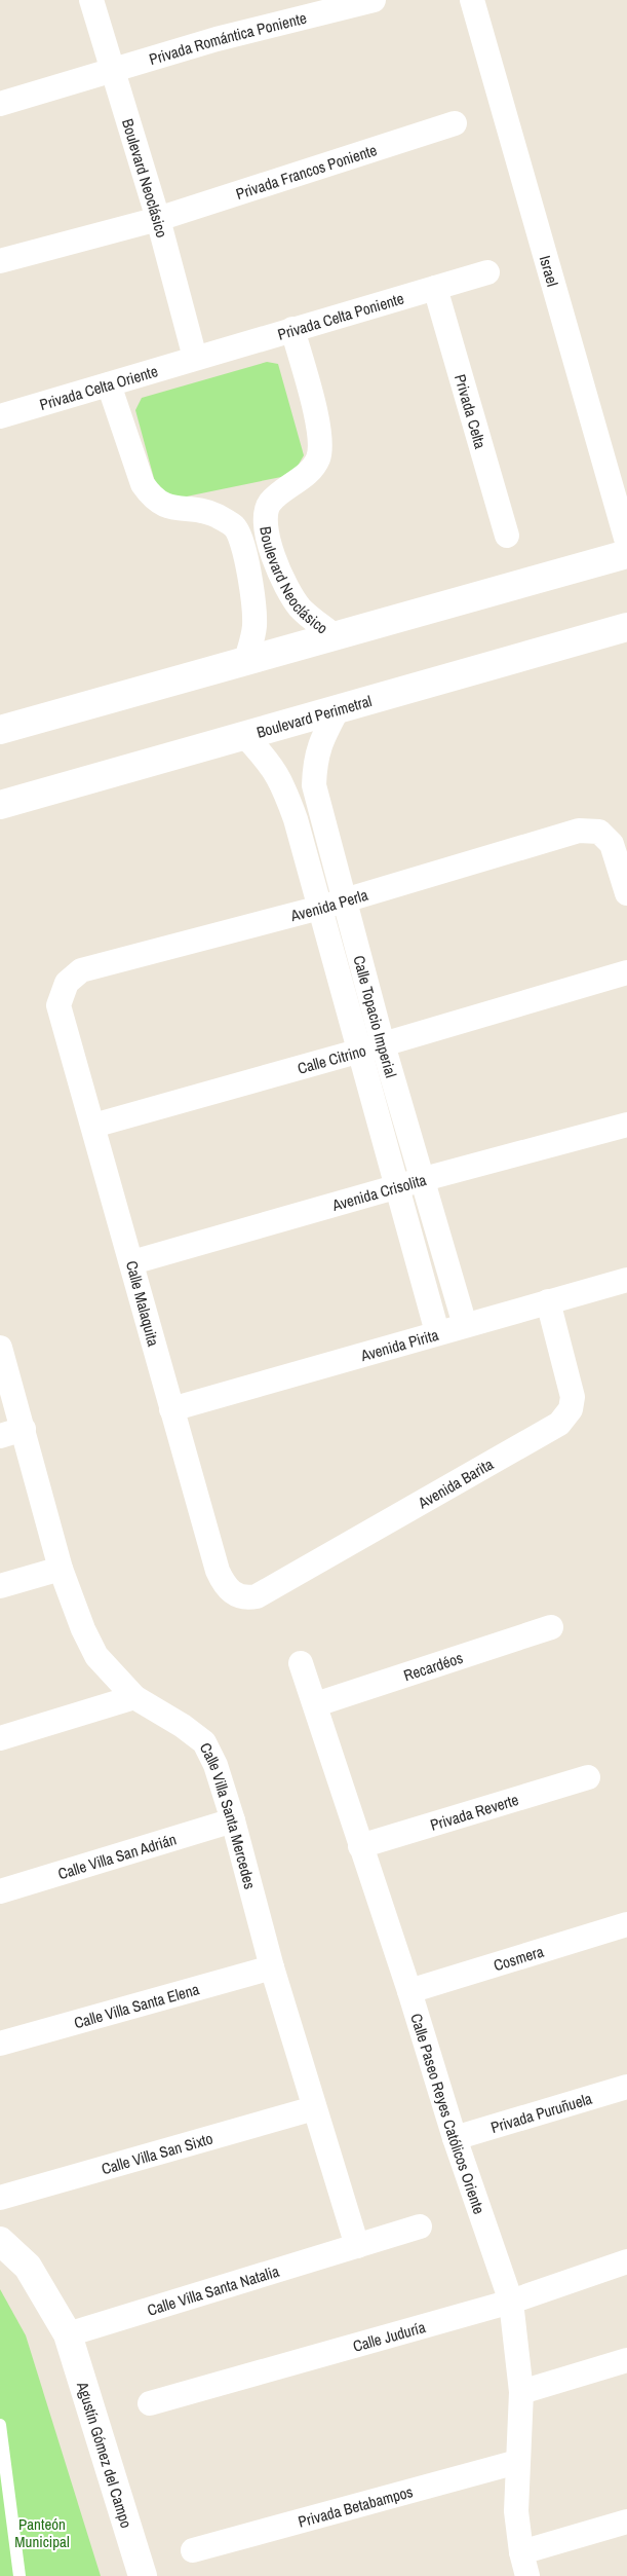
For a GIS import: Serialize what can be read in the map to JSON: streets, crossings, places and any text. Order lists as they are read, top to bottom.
{
  "streets": {
    "street": [
      "Privada Romántica Poniente",
      "Privada Francos Poniente",
      "Boulevard Neoclásico",
      "Israel",
      "Privada Celta Poniente",
      "Privada Celta Oriente",
      "Privada Celta",
      "Boulevard Perimetral",
      "Avenida Perla",
      "Calle Topacio Imperial",
      "Calle Citrino",
      "Avenida Crisolita",
      "Calle Malaquita",
      "Avenida Pirita",
      "Avenida Barita",
      "Recardéos",
      "Privada Reverte",
      "Calle Villa Santa Mercedes",
      "Calle Villa San Adrián",
      "Cosmera",
      "Calle Villa Santa Elena",
      "Privada Puruñuela",
      "Calle Paseo Reyes Católicos Oriente",
      "Calle Villa San Sixto",
      "Calle Villa Santa Natalia",
      "Calle Juduría",
      "Agustín Gómez del Campo",
      "Privada Betabampos"
    ]
  },
  "crossings": [
    ["Privada Romántica Poniente", "Boulevard Neoclásico"],
    ["Privada Francos Poniente", "Boulevard Neoclásico"],
    ["Boulevard Neoclásico", "Privada Celta Poniente"],
    ["Boulevard Neoclásico", "Privada Celta Oriente"],
    ["Privada Celta Poniente", "Privada Celta Oriente"],
    ["Privada Celta Poniente", "Privada Celta"],
    ["Boulevard Perimetral", "Calle Topacio Imperial"],
    ["Avenida Perla", "Calle Topacio Imperial"],
    ["Avenida Perla", "Calle Malaquita"],
    ["Calle Topacio Imperial", "Calle Citrino"],
    ["Calle Topacio Imperial", "Avenida Crisolita"],
    ["Calle Topacio Imperial", "Avenida Pirita"],
    ["Calle Citrino", "Calle Malaquita"],
    ["Avenida Crisolita", "Calle Malaquita"],
    ["Calle Malaquita", "Avenida Pirita"],
    ["Calle Malaquita", "Avenida Barita"],
    ["Avenida Pirita", "Avenida Barita"],
    ["Recardéos", "Calle Paseo Reyes Católicos Oriente"],
    ["Privada Reverte", "Calle Paseo Reyes Católicos Oriente"],
    ["Calle Villa Santa Mercedes", "Calle Villa San Adrián"],
    ["Calle Villa Santa Mercedes", "Calle Villa Santa Elena"],
    ["Calle Villa Santa Mercedes", "Calle Villa San Sixto"],
    ["Calle Villa Santa Mercedes", "Calle Villa Santa Natalia"],
    ["Cosmera", "Calle Paseo Reyes Católicos Oriente"],
    ["Privada Puruñuela", "Calle Paseo Reyes Católicos Oriente"],
    ["Calle Paseo Reyes Católicos Oriente", "Calle Juduría"],
    ["Calle Paseo Reyes Católicos Oriente", "Privada Betabampos"],
    ["Calle Villa Santa Natalia", "Agustín Gómez del Campo"]
  ],
  "parks": ["Panteón Municipal"]
}
